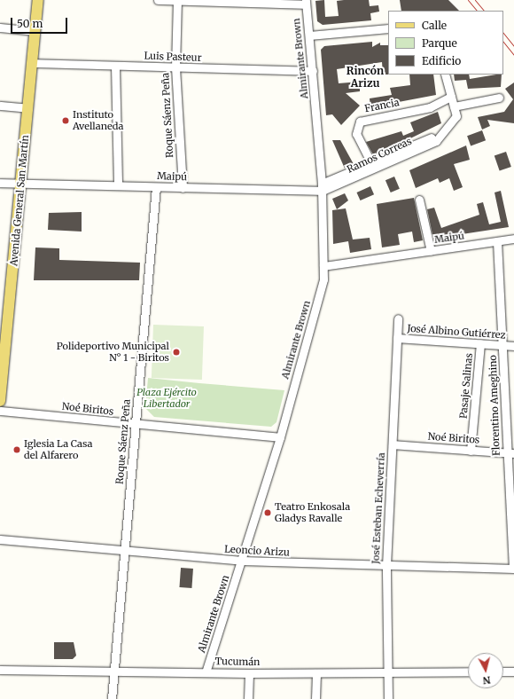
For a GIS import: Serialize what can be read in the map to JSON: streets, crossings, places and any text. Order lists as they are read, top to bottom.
{
  "streets": {
    "main road": ["Avenida General San Martín"],
    "street": [
      "Luis Pasteur",
      "Almirante Brown",
      "Francia",
      "Roque Sáenz Peña",
      "Ramos Correas",
      "Maipú",
      "José Albino Gutiérrez",
      "Pasaje Salinas",
      "Florentino Ameghino",
      "Noé Biritos",
      "José Esteban Echeverría",
      "Leoncio Arizu",
      "Tucumán"
    ]
  },
  "crossings": [
    ["Luis Pasteur", "Almirante Brown"],
    ["Luis Pasteur", "Roque Sáenz Peña"],
    ["Luis Pasteur", "Avenida General San Martín"],
    ["Almirante Brown", "Ramos Correas"],
    ["Almirante Brown", "Maipú"],
    ["Almirante Brown", "Noé Biritos"],
    ["Almirante Brown", "Leoncio Arizu"],
    ["Almirante Brown", "Tucumán"],
    ["Francia", "Ramos Correas"],
    ["Roque Sáenz Peña", "Maipú"],
    ["Roque Sáenz Peña", "Noé Biritos"],
    ["Roque Sáenz Peña", "Leoncio Arizu"],
    ["Roque Sáenz Peña", "Tucumán"],
    ["Ramos Correas", "Maipú"],
    ["Maipú", "Avenida General San Martín"],
    ["Maipú", "Florentino Ameghino"],
    ["José Albino Gutiérrez", "Pasaje Salinas"],
    ["José Albino Gutiérrez", "Florentino Ameghino"],
    ["José Albino Gutiérrez", "José Esteban Echeverría"],
    ["Pasaje Salinas", "Noé Biritos"],
    ["Florentino Ameghino", "Noé Biritos"],
    ["Florentino Ameghino", "Leoncio Arizu"],
    ["Noé Biritos", "José Esteban Echeverría"],
    ["José Esteban Echeverría", "Leoncio Arizu"],
    ["José Esteban Echeverría", "Tucumán"]
  ],
  "districts": ["Rincón Arizu"],
  "parks": ["Plaza Ejército Libertador"],
  "places": [
    "Instituto Avellaneda",
    "Polideportivo Municipal N° 1 - Biritos",
    "Iglesia La Casa del Alfarero",
    "Teatro Enkosala Gladys Ravalle"
  ],
  "legend": ["Calle", "Parque", "Edificio"],
  "scale_bar": "50 m",
  "north": "bottom"
}
